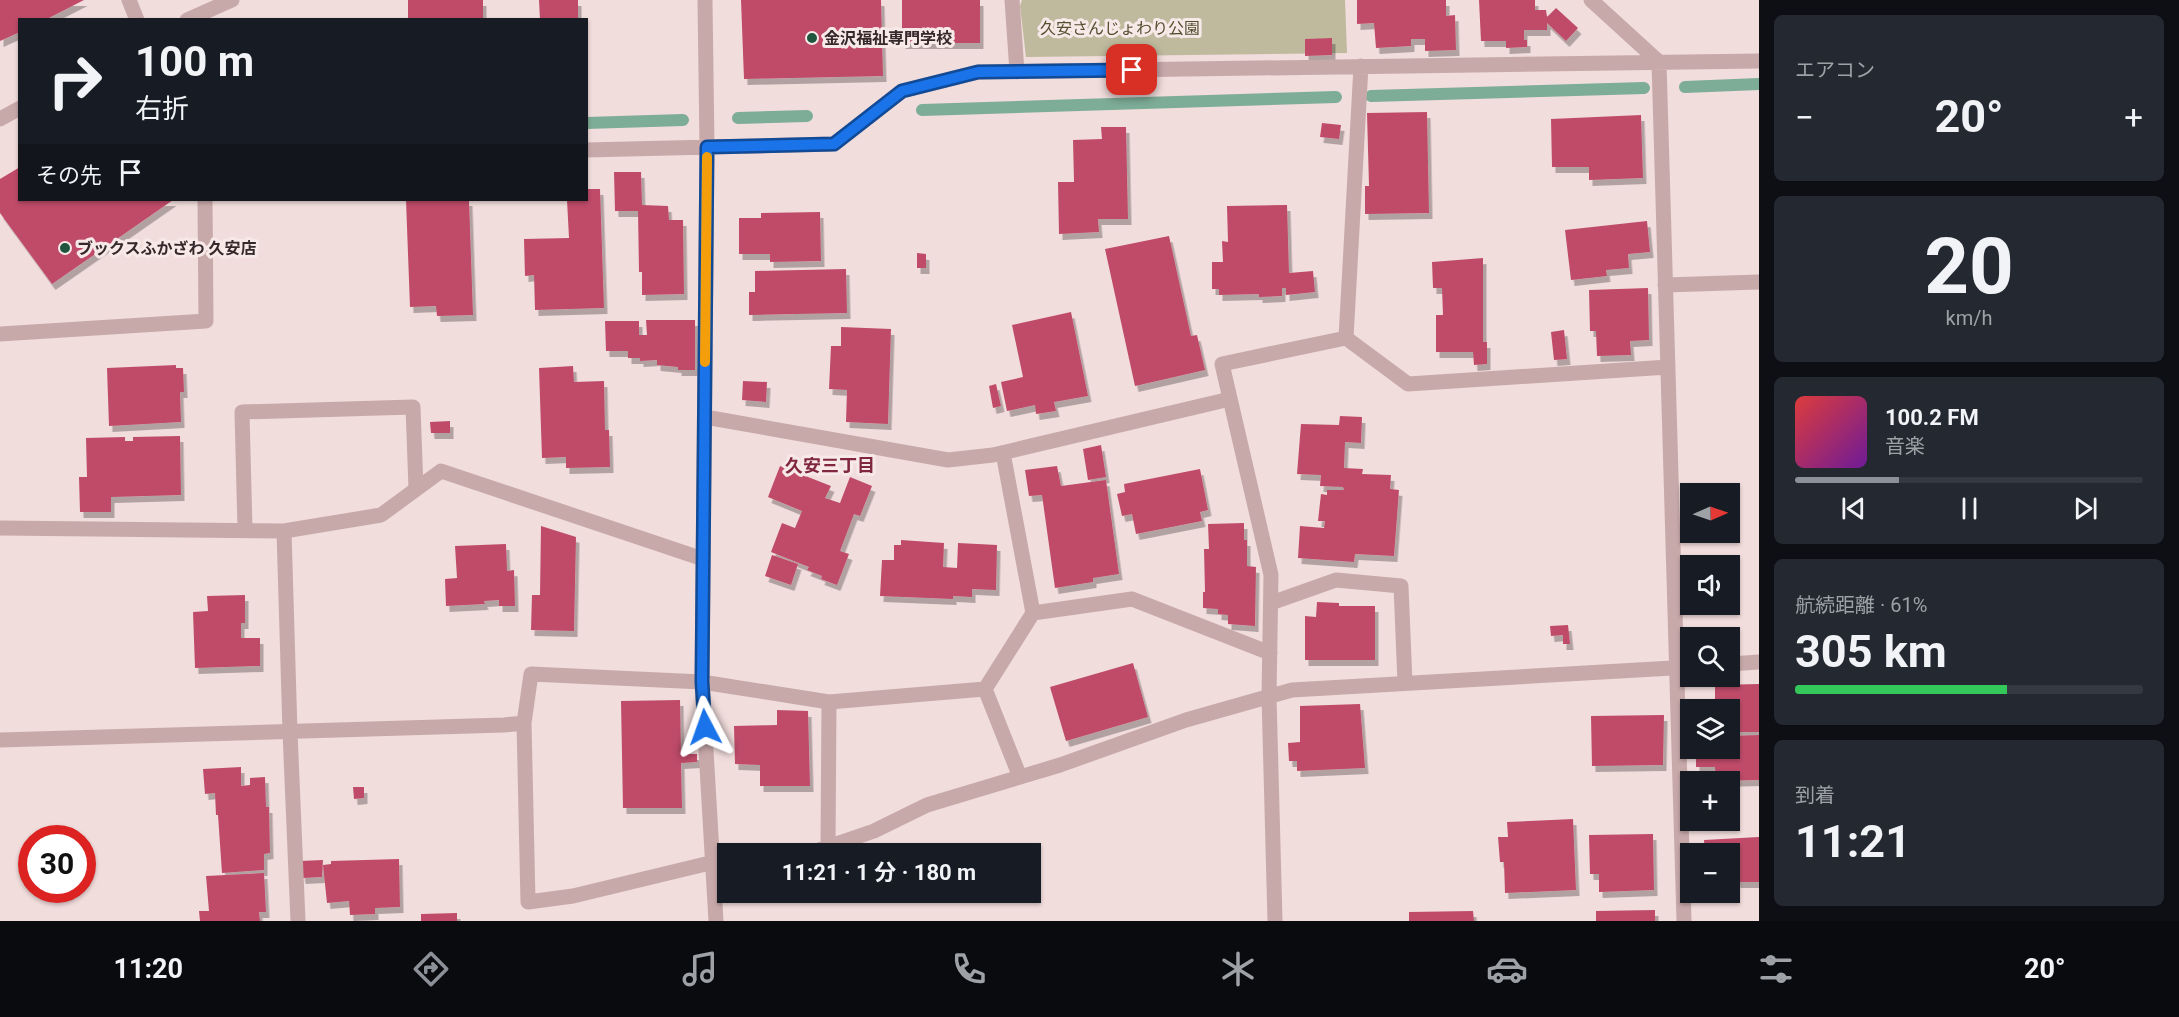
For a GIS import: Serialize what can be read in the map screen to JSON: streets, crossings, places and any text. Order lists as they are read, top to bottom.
{
  "districts": ["久安三丁目"],
  "parks": ["久安さんじょわり公園"],
  "places": ["金沢福祉専門学校", "ブックスふかざわ 久安店"],
  "north": "right",
  "page": {
    "tile": [
      "エアコン",
      ["20", "km/h"],
      ["航続距離 · 61%", "305 km"],
      ["到着", "11:21"]
    ],
    "turn": ["100 m", "右折"],
    "heat": ["−", "20°", "+"],
    "then": "その先",
    "song": ["100.2 FM", "音楽"],
    "map_buttons": ["+", "−"],
    "limit": "30",
    "trip": "11:21 · 1 分 · 180 m",
    "tabs": ["11:20", "20°"]
  }
}
